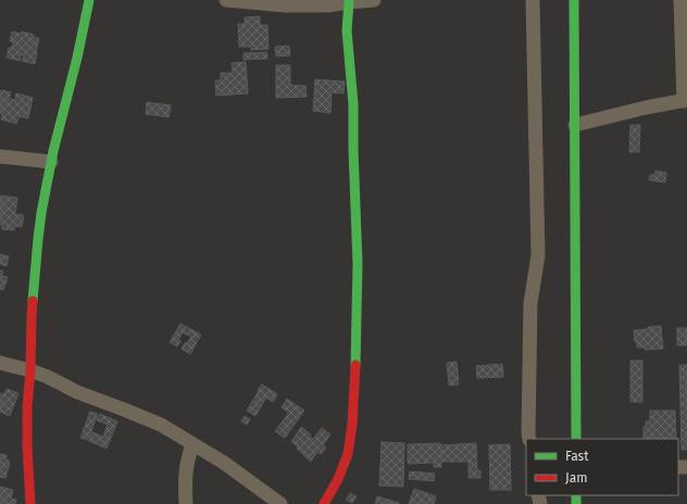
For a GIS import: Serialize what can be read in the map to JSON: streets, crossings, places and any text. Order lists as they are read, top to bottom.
{
  "legend": ["Fast", "Jam"]
}
